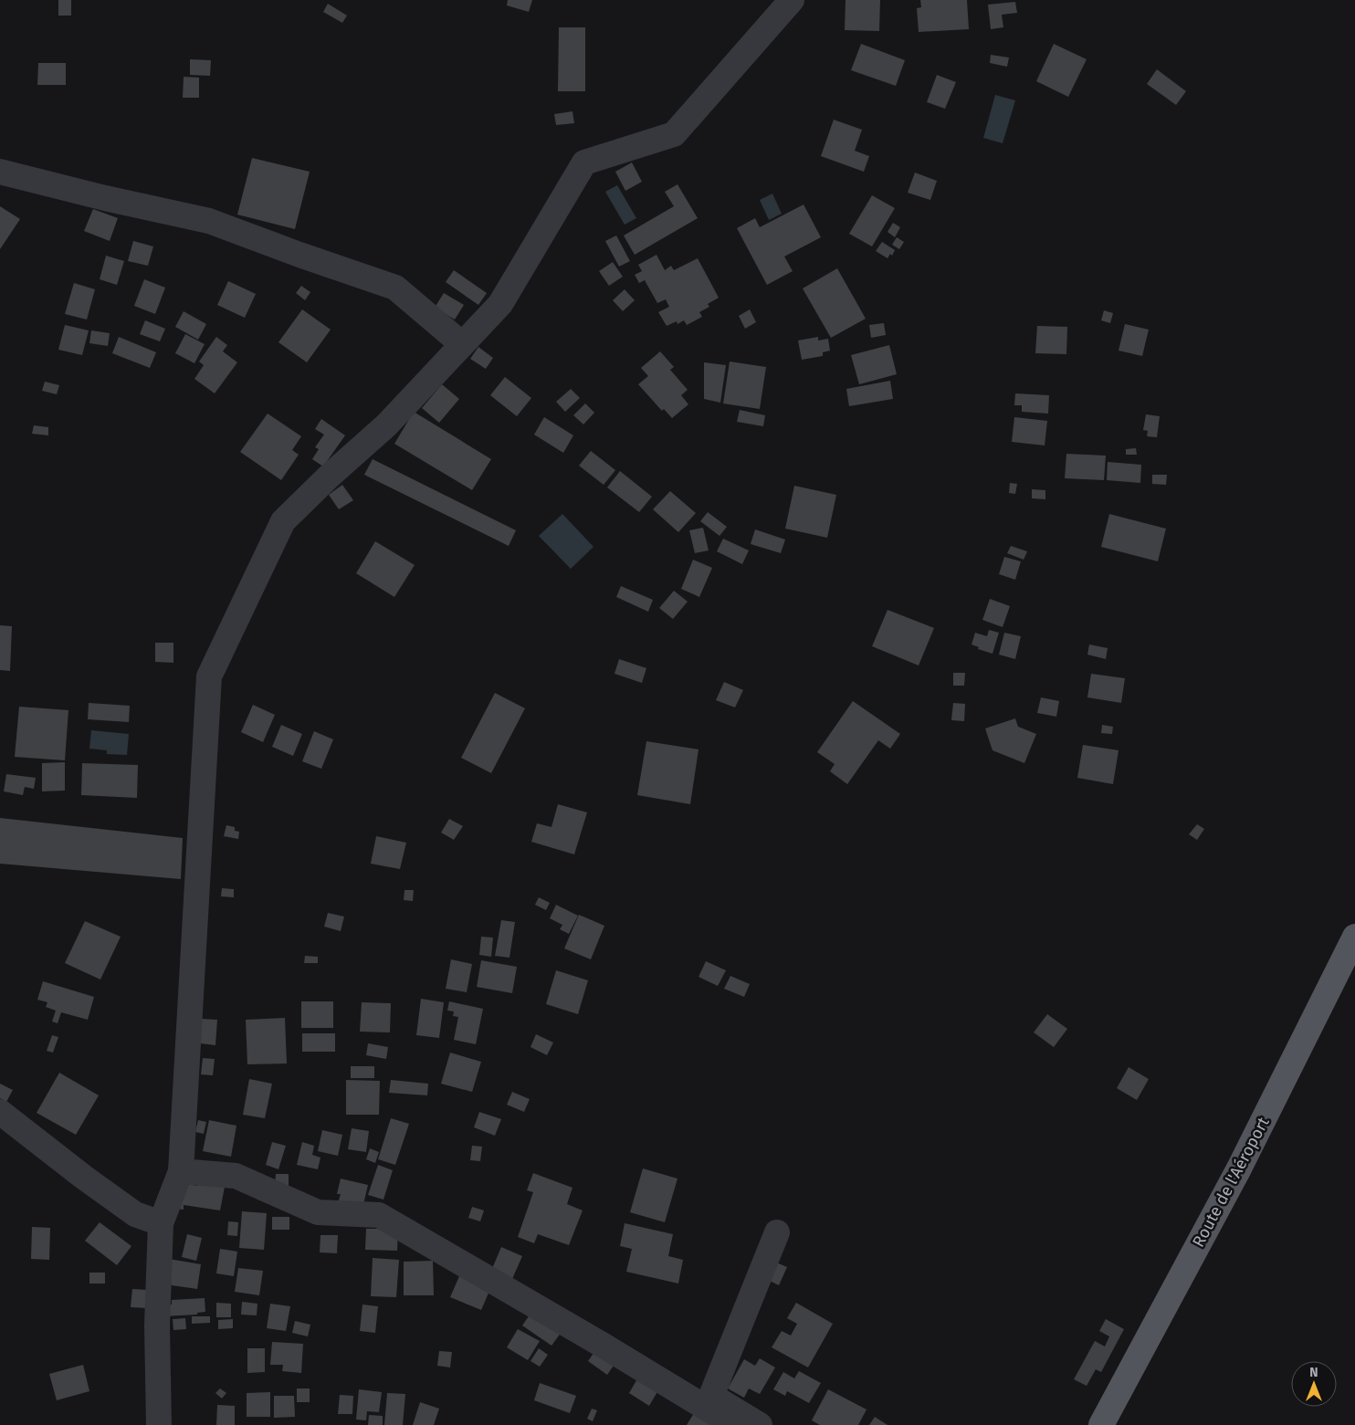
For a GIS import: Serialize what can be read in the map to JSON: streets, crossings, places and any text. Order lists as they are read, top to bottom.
{
  "streets": {
    "main road": ["Route de l'Aéroport"]
  },
  "north": "top"
}
